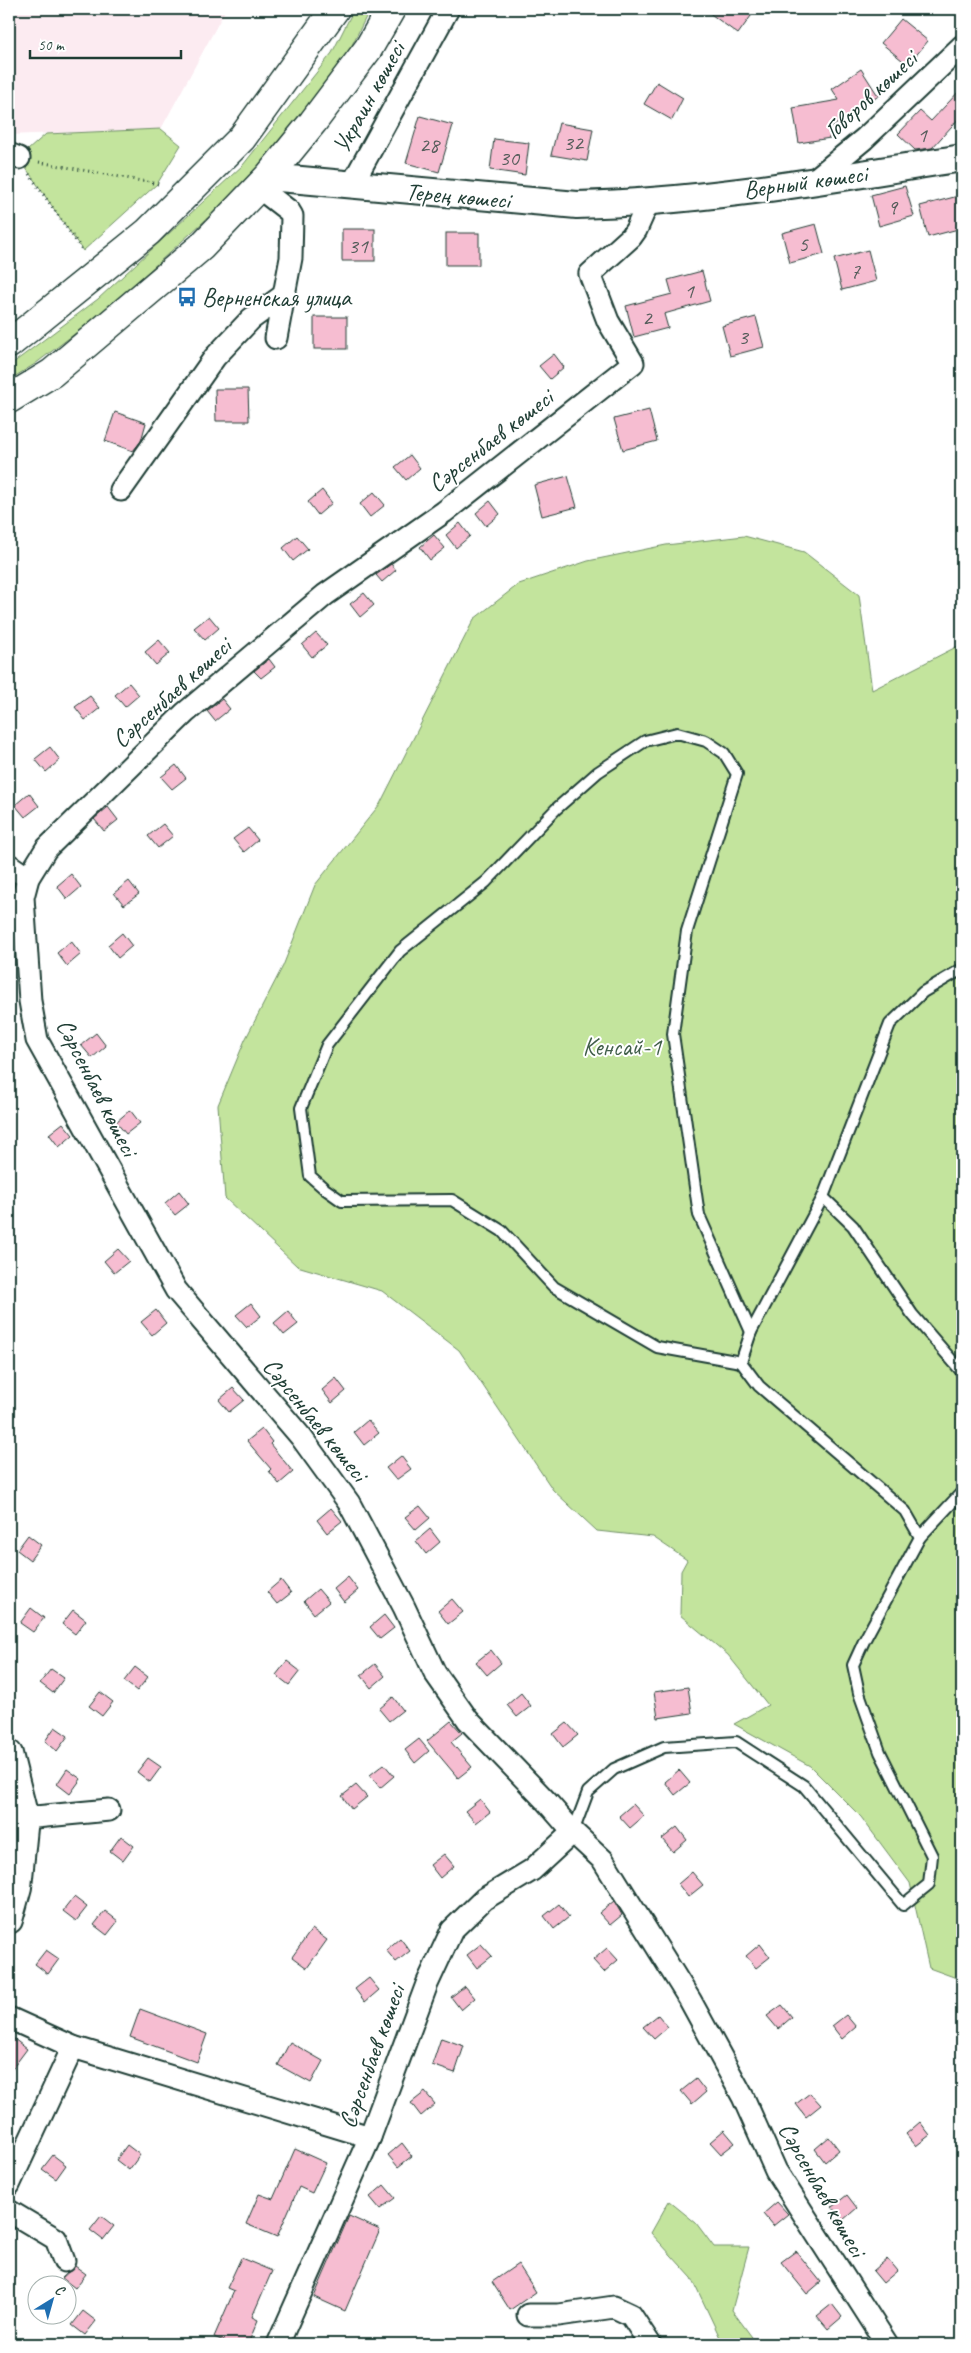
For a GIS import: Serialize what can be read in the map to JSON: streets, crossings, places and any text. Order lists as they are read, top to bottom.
{
  "streets": {
    "street": [
      "Говоров көшесі",
      "Украин көшесі",
      "Верный көшесі",
      "Терең көшесі",
      "Сәрсенбаев көшесі"
    ]
  },
  "crossings": [
    ["Говоров көшесі", "Верный көшесі"],
    ["Украин көшесі", "Терең көшесі"],
    ["Верный көшесі", "Терең көшесі"],
    ["Верный көшесі", "Сәрсенбаев көшесі"],
    ["Терең көшесі", "Сәрсенбаев көшесі"]
  ],
  "parks": ["Кенсай-1"],
  "places": {
    "bus stop": ["Верненская улица"]
  },
  "house_numbers": [
    "1",
    "32",
    "28",
    "30",
    "9",
    "5",
    "31",
    "7",
    "1",
    "2",
    "3"
  ],
  "scale_bar": "50 m",
  "north": "top right"
}
